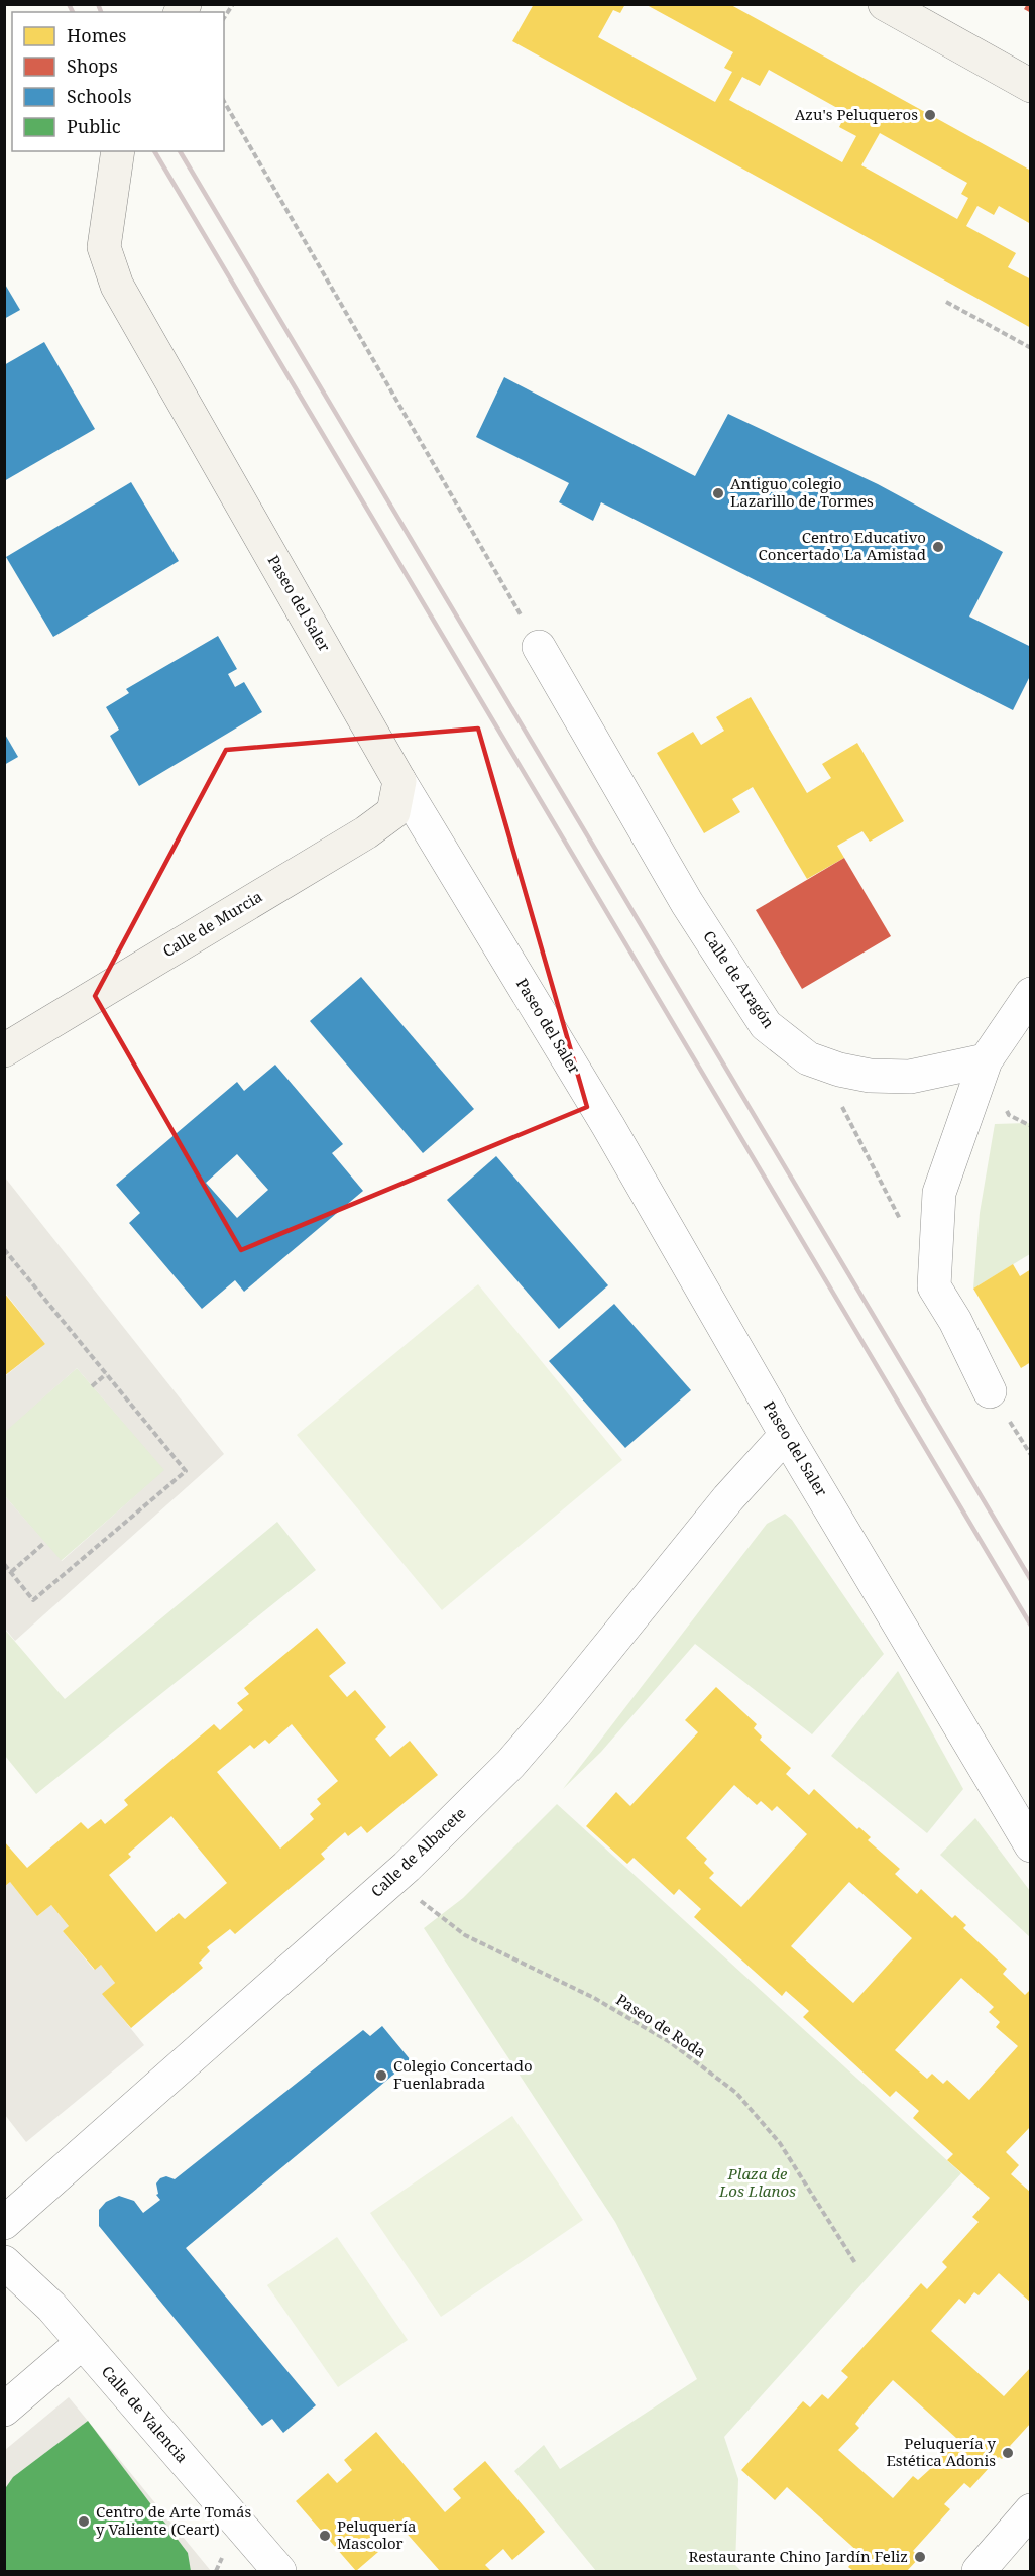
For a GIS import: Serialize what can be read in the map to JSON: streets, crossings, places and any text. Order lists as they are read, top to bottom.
{
  "streets": {
    "street": [
      "Paseo del Saler",
      "Calle de Murcia",
      "Calle de Aragón",
      "Calle de Albacete",
      "Calle de Valencia"
    ],
    "path": ["Paseo de Roda"]
  },
  "crossings": [
    ["Paseo del Saler", "Calle de Murcia"],
    ["Paseo del Saler", "Calle de Albacete"],
    ["Calle de Albacete", "Paseo de Roda"]
  ],
  "parks": ["Plaza de Los Llanos"],
  "places": [
    "Azu's Peluqueros",
    "Antiguo colegio Lazarillo de Tormes",
    "Centro Educativo Concertado La Amistad",
    "Colegio Concertado Fuenlabrada",
    "Peluquería y Estética Adonis",
    "Centro de Arte Tomás y Valiente (Ceart)",
    "Peluquería Mascolor",
    "Restaurante Chino Jardín Feliz"
  ],
  "legend": [
    "Homes",
    "Shops",
    "Schools",
    "Public"
  ]
}
